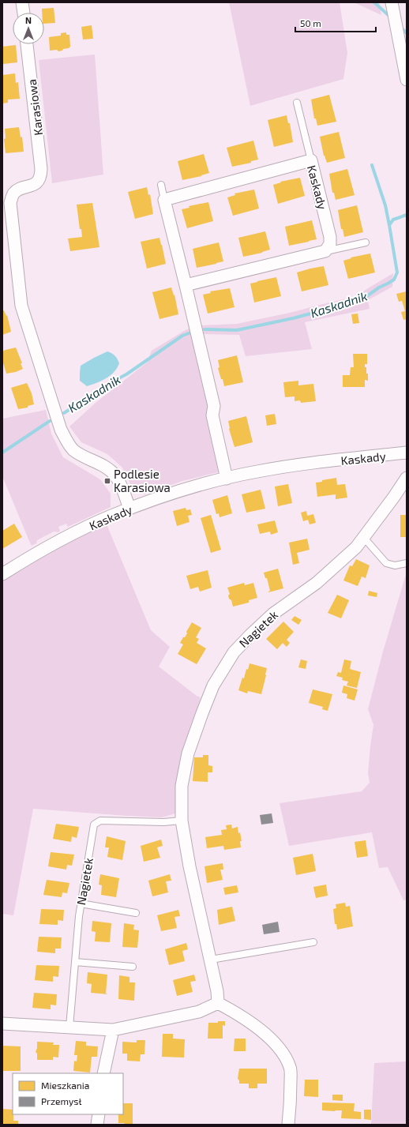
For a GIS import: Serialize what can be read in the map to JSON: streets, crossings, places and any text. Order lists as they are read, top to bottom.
{
  "streets": {
    "street": ["Karasiowa", "Kaskady", "Nagietek"]
  },
  "crossings": [
    ["Karasiowa", "Kaskady"]
  ],
  "water": ["Kaskadnik"],
  "places": {
    "transit": ["Podlesie Karasiowa"]
  },
  "legend": ["Mieszkania", "Przemysł"],
  "scale_bar": "50 m",
  "north": "top"
}
